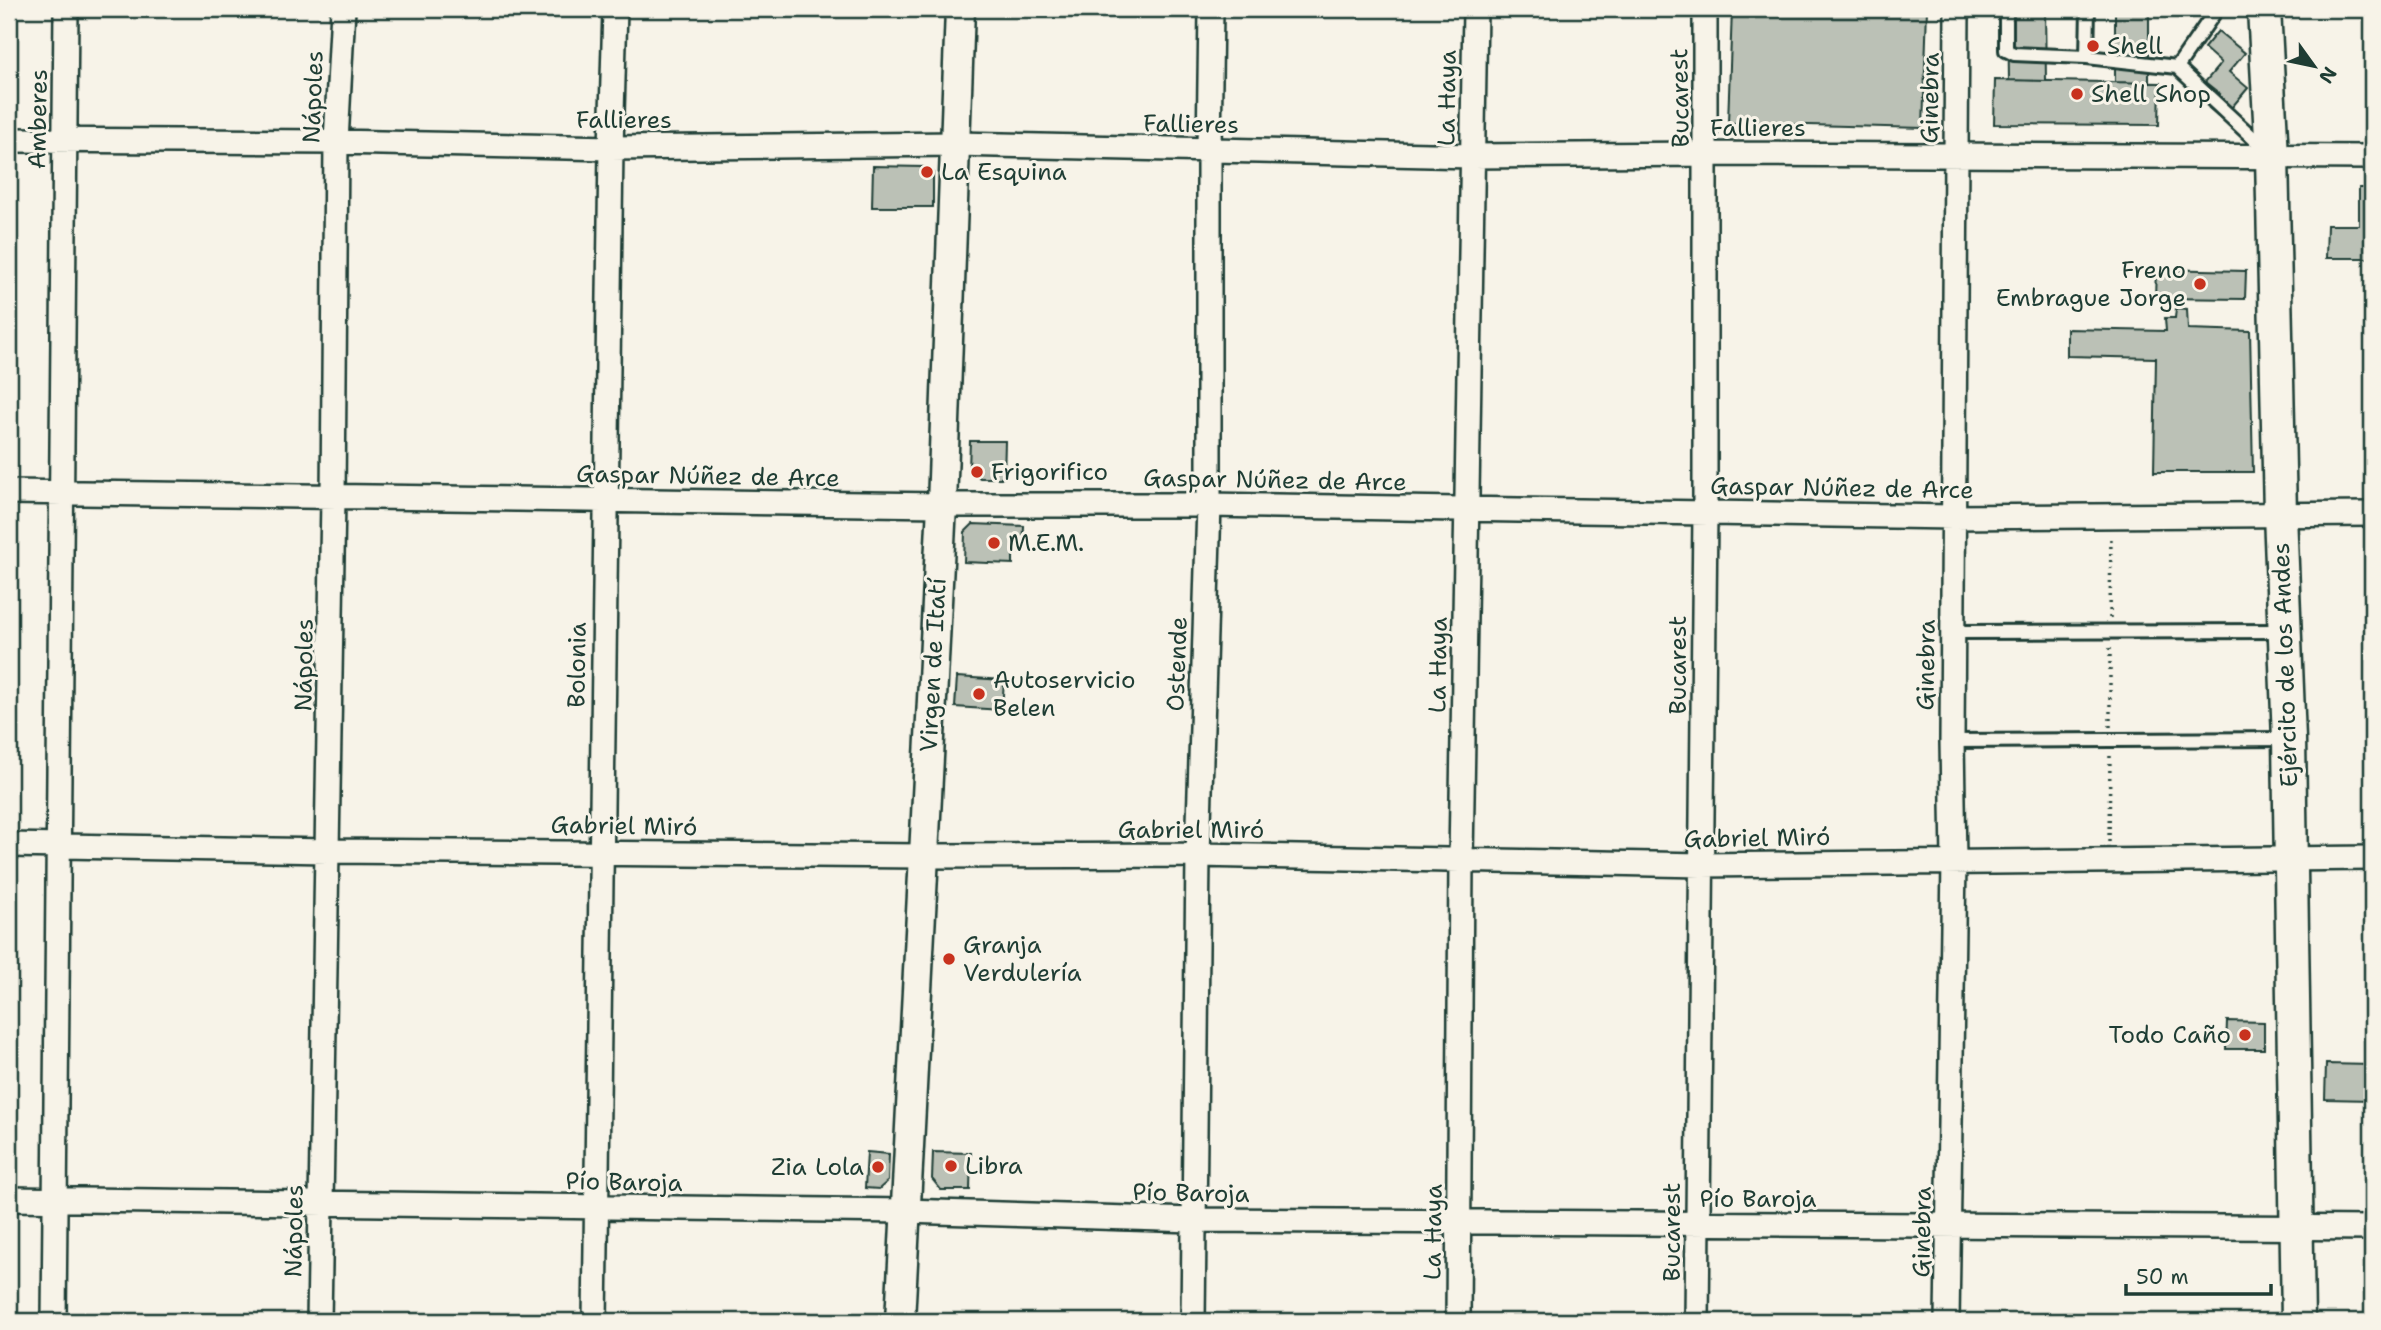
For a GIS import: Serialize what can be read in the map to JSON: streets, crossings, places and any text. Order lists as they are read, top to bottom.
{
  "streets": {
    "main road": ["Ejército de los Andes"],
    "street": [
      "Nápoles",
      "La Haya",
      "Bucarest",
      "Ginebra",
      "Amberes",
      "Fallieres",
      "Gaspar Núñez de Arce",
      "Ostende",
      "Bolonia",
      "Virgen de Itatí",
      "Gabriel Miró",
      "Pío Baroja"
    ]
  },
  "crossings": [
    ["Nápoles", "Fallieres"],
    ["Nápoles", "Gaspar Núñez de Arce"],
    ["Nápoles", "Gabriel Miró"],
    ["Nápoles", "Pío Baroja"],
    ["La Haya", "Fallieres"],
    ["La Haya", "Gaspar Núñez de Arce"],
    ["La Haya", "Gabriel Miró"],
    ["La Haya", "Pío Baroja"],
    ["Bucarest", "Fallieres"],
    ["Bucarest", "Gaspar Núñez de Arce"],
    ["Bucarest", "Gabriel Miró"],
    ["Bucarest", "Pío Baroja"],
    ["Ginebra", "Fallieres"],
    ["Ginebra", "Gaspar Núñez de Arce"],
    ["Ginebra", "Gabriel Miró"],
    ["Ginebra", "Pío Baroja"],
    ["Amberes", "Fallieres"],
    ["Amberes", "Gaspar Núñez de Arce"],
    ["Amberes", "Gabriel Miró"],
    ["Amberes", "Pío Baroja"],
    ["Fallieres", "Ostende"],
    ["Fallieres", "Bolonia"],
    ["Fallieres", "Virgen de Itatí"],
    ["Fallieres", "Ejército de los Andes"],
    ["Gaspar Núñez de Arce", "Ostende"],
    ["Gaspar Núñez de Arce", "Bolonia"],
    ["Gaspar Núñez de Arce", "Virgen de Itatí"],
    ["Gaspar Núñez de Arce", "Ejército de los Andes"],
    ["Ostende", "Gabriel Miró"],
    ["Ostende", "Pío Baroja"],
    ["Bolonia", "Gabriel Miró"],
    ["Bolonia", "Pío Baroja"],
    ["Virgen de Itatí", "Gabriel Miró"],
    ["Virgen de Itatí", "Pío Baroja"],
    ["Ejército de los Andes", "Gabriel Miró"],
    ["Ejército de los Andes", "Pío Baroja"]
  ],
  "places": [
    "Shell",
    "Shell Shop",
    "La Esquina",
    "Freno Embrague Jorge",
    "Frigorifico",
    "M.E.M.",
    "Autoservicio Belen",
    "Granja Verdulería",
    "Todo Caño",
    "Libra",
    "Zia Lola"
  ],
  "scale_bar": "50 m",
  "north": "bottom right"
}
